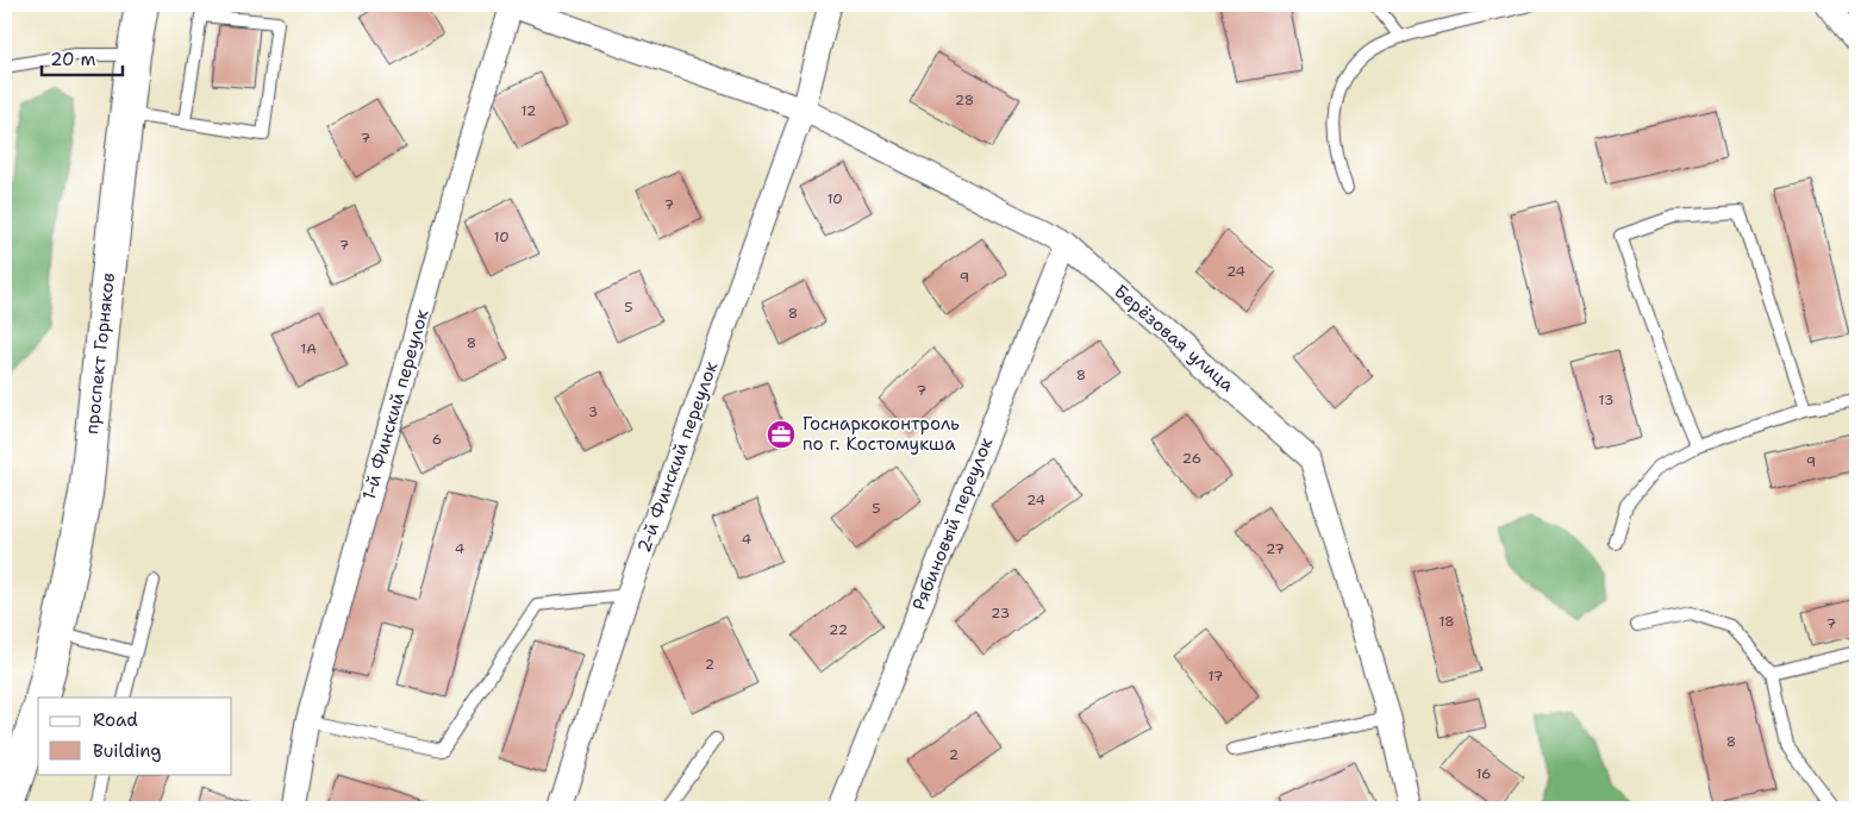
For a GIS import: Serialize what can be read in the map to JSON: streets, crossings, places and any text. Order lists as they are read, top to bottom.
{
  "streets": {
    "main road": ["проспект Горняков"],
    "street": [
      "Берёзовая улица",
      "1-й Финский переулок",
      "2-й Финский переулок",
      "Рябиновый переулок"
    ]
  },
  "crossings": [
    ["Берёзовая улица", "1-й Финский переулок"],
    ["Берёзовая улица", "2-й Финский переулок"],
    ["Берёзовая улица", "Рябиновый переулок"]
  ],
  "places": {
    "office": ["Госнаркоконтроль по г. Костомукша"]
  },
  "house_numbers": [
    "28",
    "12",
    "7",
    "10",
    "7",
    "10",
    "7",
    "24",
    "9",
    "5",
    "8",
    "8",
    "1А",
    "8",
    "7",
    "13",
    "3",
    "6",
    "26",
    "9",
    "24",
    "5",
    "4",
    "4",
    "27",
    "23",
    "18",
    "7",
    "22",
    "2",
    "17",
    "8",
    "2",
    "16"
  ],
  "legend": ["Road", "Building"],
  "scale_bar": "20 m"
}
